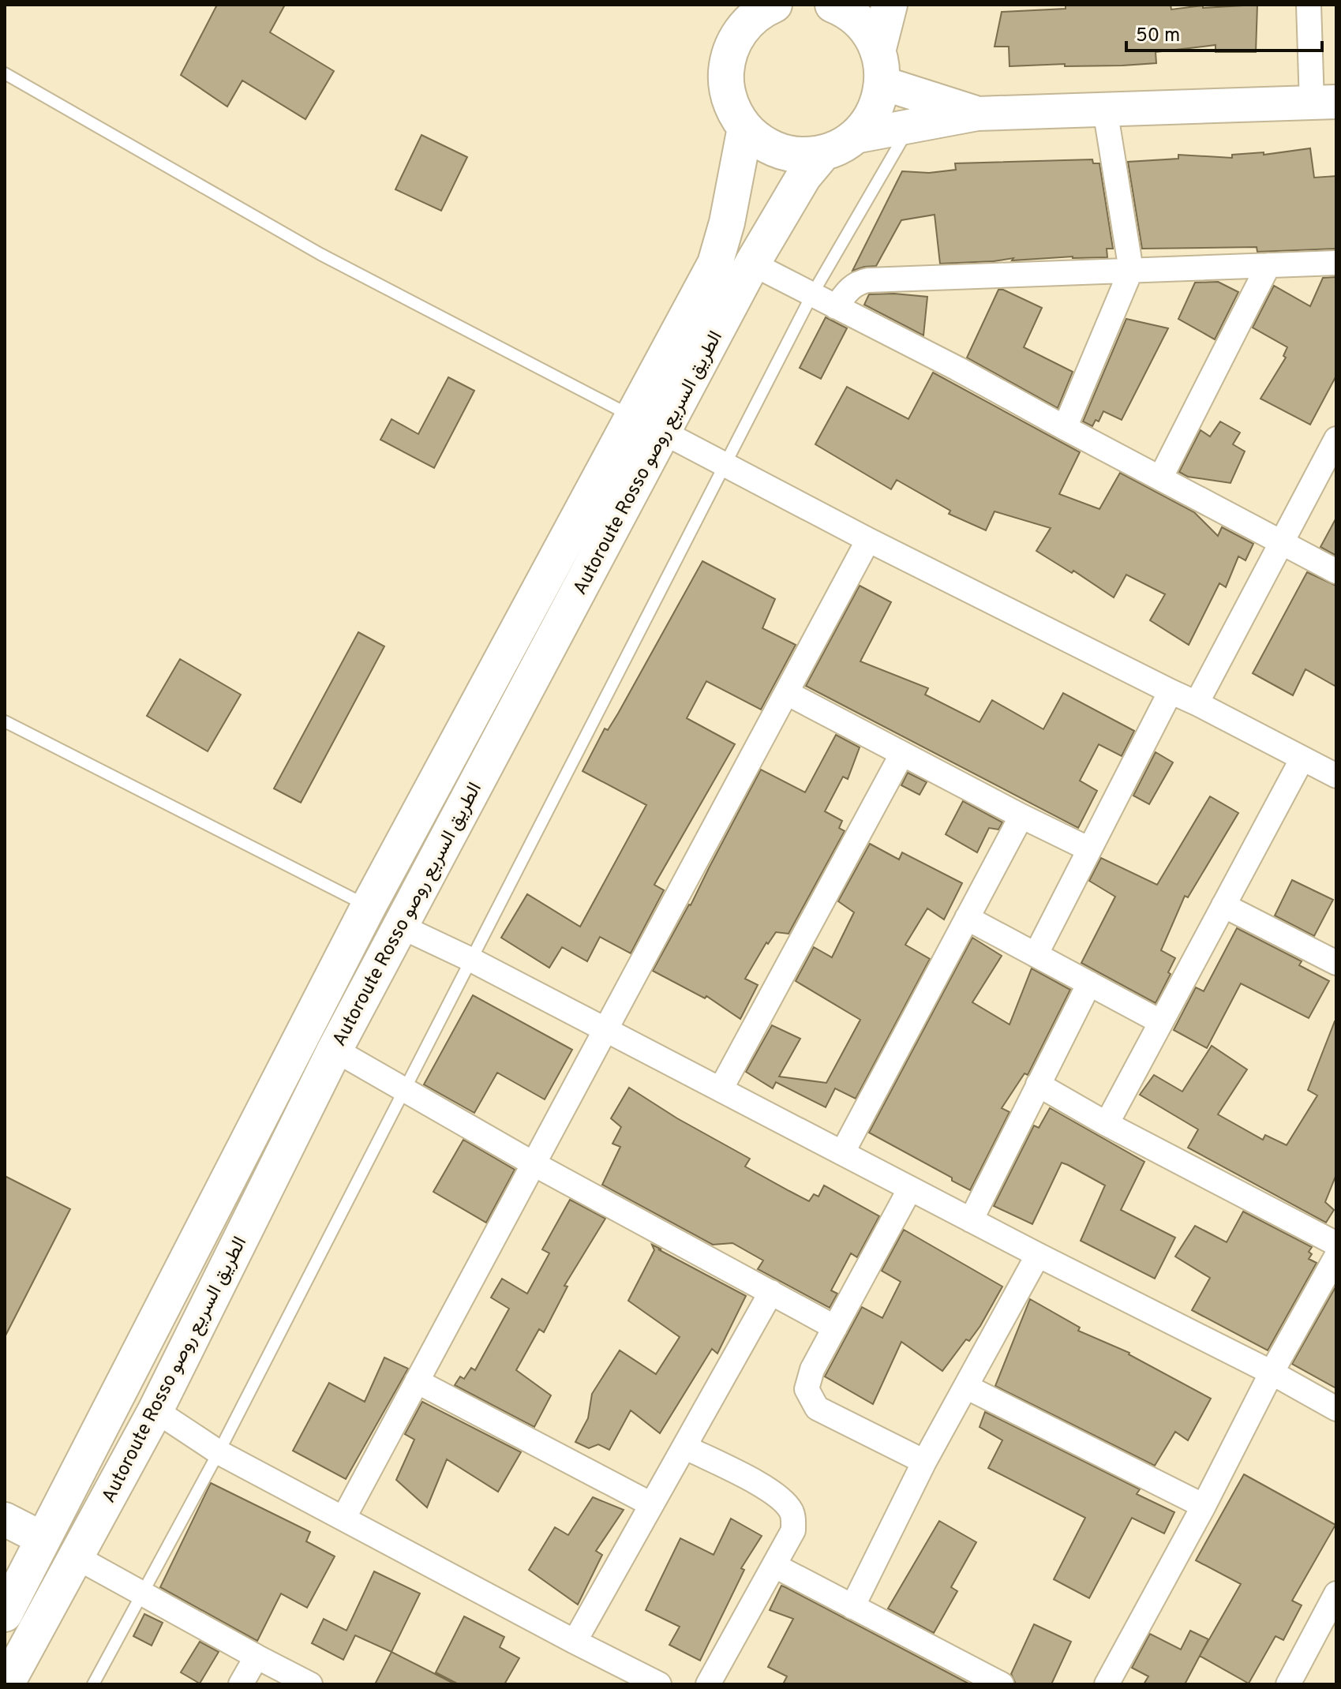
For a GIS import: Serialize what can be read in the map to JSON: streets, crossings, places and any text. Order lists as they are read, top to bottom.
{
  "streets": {
    "highway": ["Autoroute Rosso الطريق السريع روصو"]
  },
  "scale_bar": "50 m"
}
